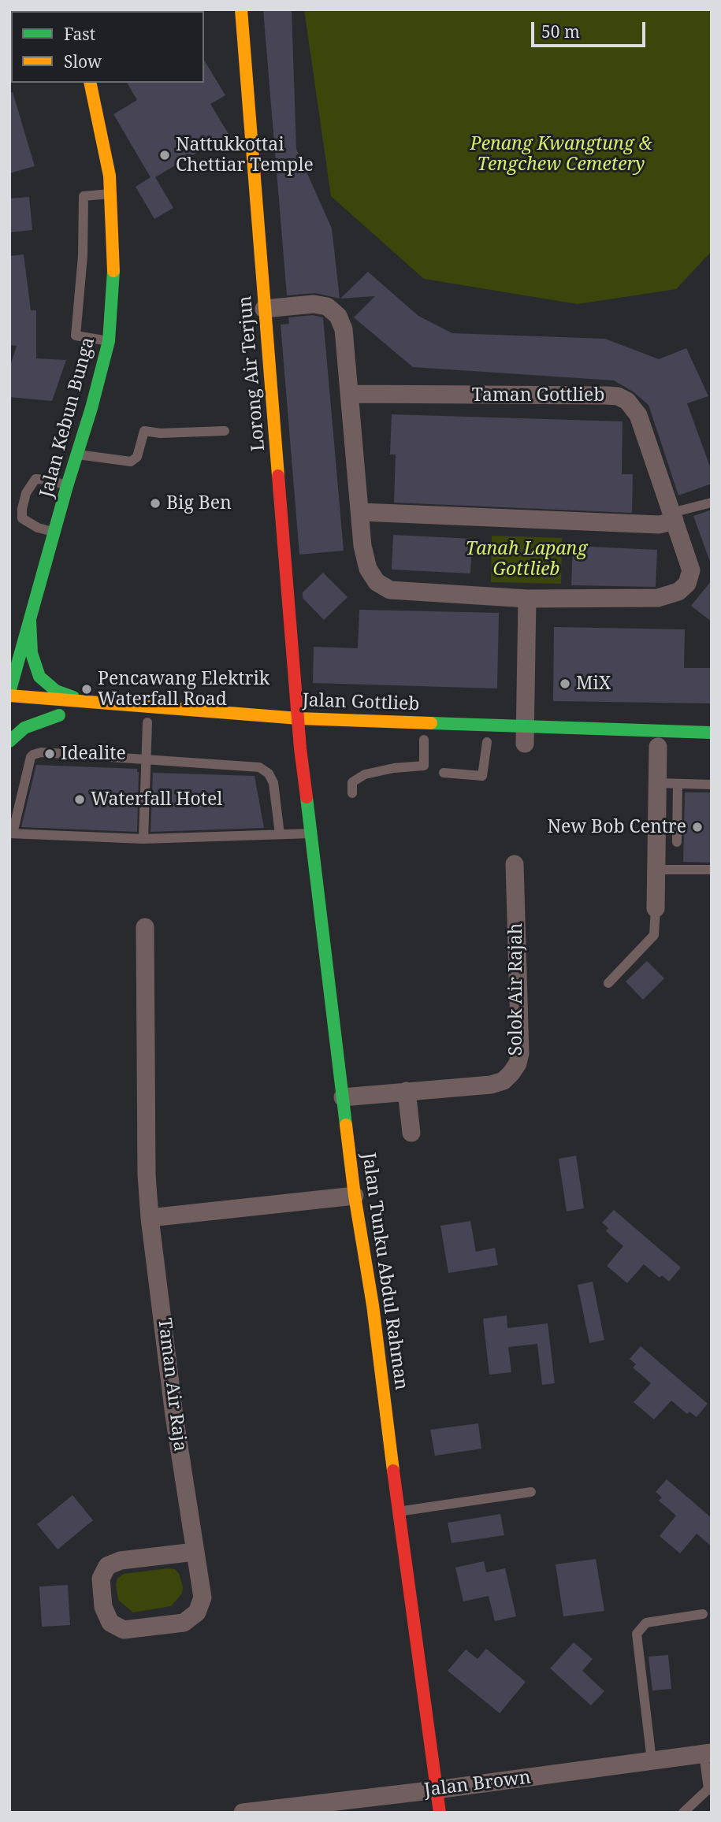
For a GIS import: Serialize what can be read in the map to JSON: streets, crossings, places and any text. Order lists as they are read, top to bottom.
{
  "streets": {
    "street": [
      "Lorong Air Terjun",
      "Taman Gottlieb",
      "Jalan Kebun Bunga",
      "Jalan Gottlieb",
      "Solok Air Rajah",
      "Jalan Tunku Abdul Rahman",
      "Taman Air Raja",
      "Jalan Brown"
    ]
  },
  "crossings": [
    ["Lorong Air Terjun", "Taman Gottlieb"],
    ["Lorong Air Terjun", "Jalan Gottlieb"],
    ["Lorong Air Terjun", "Jalan Tunku Abdul Rahman"],
    ["Jalan Kebun Bunga", "Jalan Gottlieb"],
    ["Jalan Gottlieb", "Jalan Tunku Abdul Rahman"],
    ["Solok Air Rajah", "Jalan Tunku Abdul Rahman"],
    ["Jalan Tunku Abdul Rahman", "Jalan Brown"]
  ],
  "parks": ["Penang Kwangtung & Tengchew Cemetery", "Tanah Lapang Gottlieb"],
  "places": [
    "Nattukkottai Chettiar Temple",
    "Big Ben",
    "MiX",
    "Pencawang Elektrik Waterfall Road",
    "Idealite",
    "Waterfall Hotel",
    "New Bob Centre"
  ],
  "legend": ["Fast", "Slow"],
  "scale_bar": "50 m"
}
